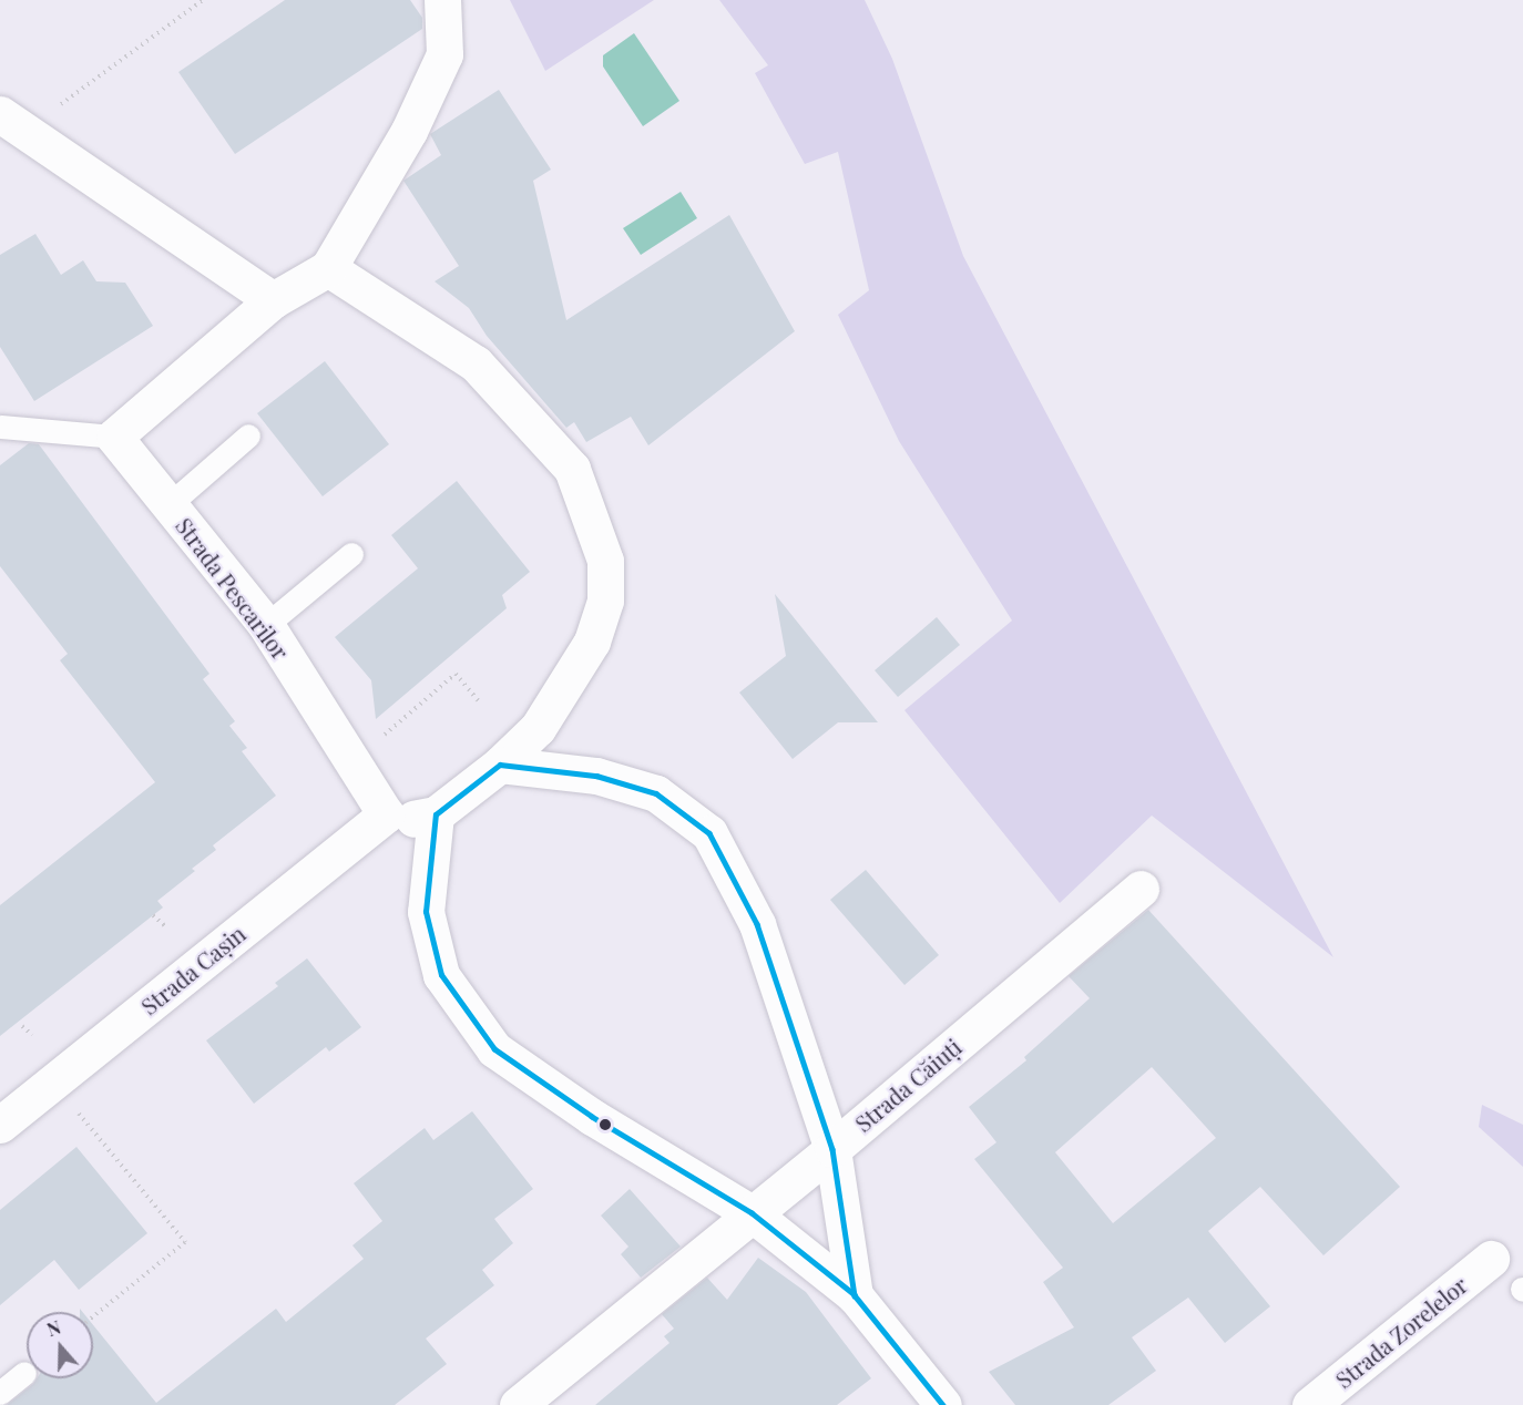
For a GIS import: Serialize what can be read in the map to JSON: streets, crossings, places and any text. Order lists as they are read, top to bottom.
{
  "streets": {
    "street": [
      "Strada Pescarilor",
      "Strada Cașin",
      "Strada Căiuți",
      "Strada Zorelelor"
    ]
  },
  "crossings": [
    ["Strada Pescarilor", "Strada Cașin"]
  ],
  "north": "top"
}
